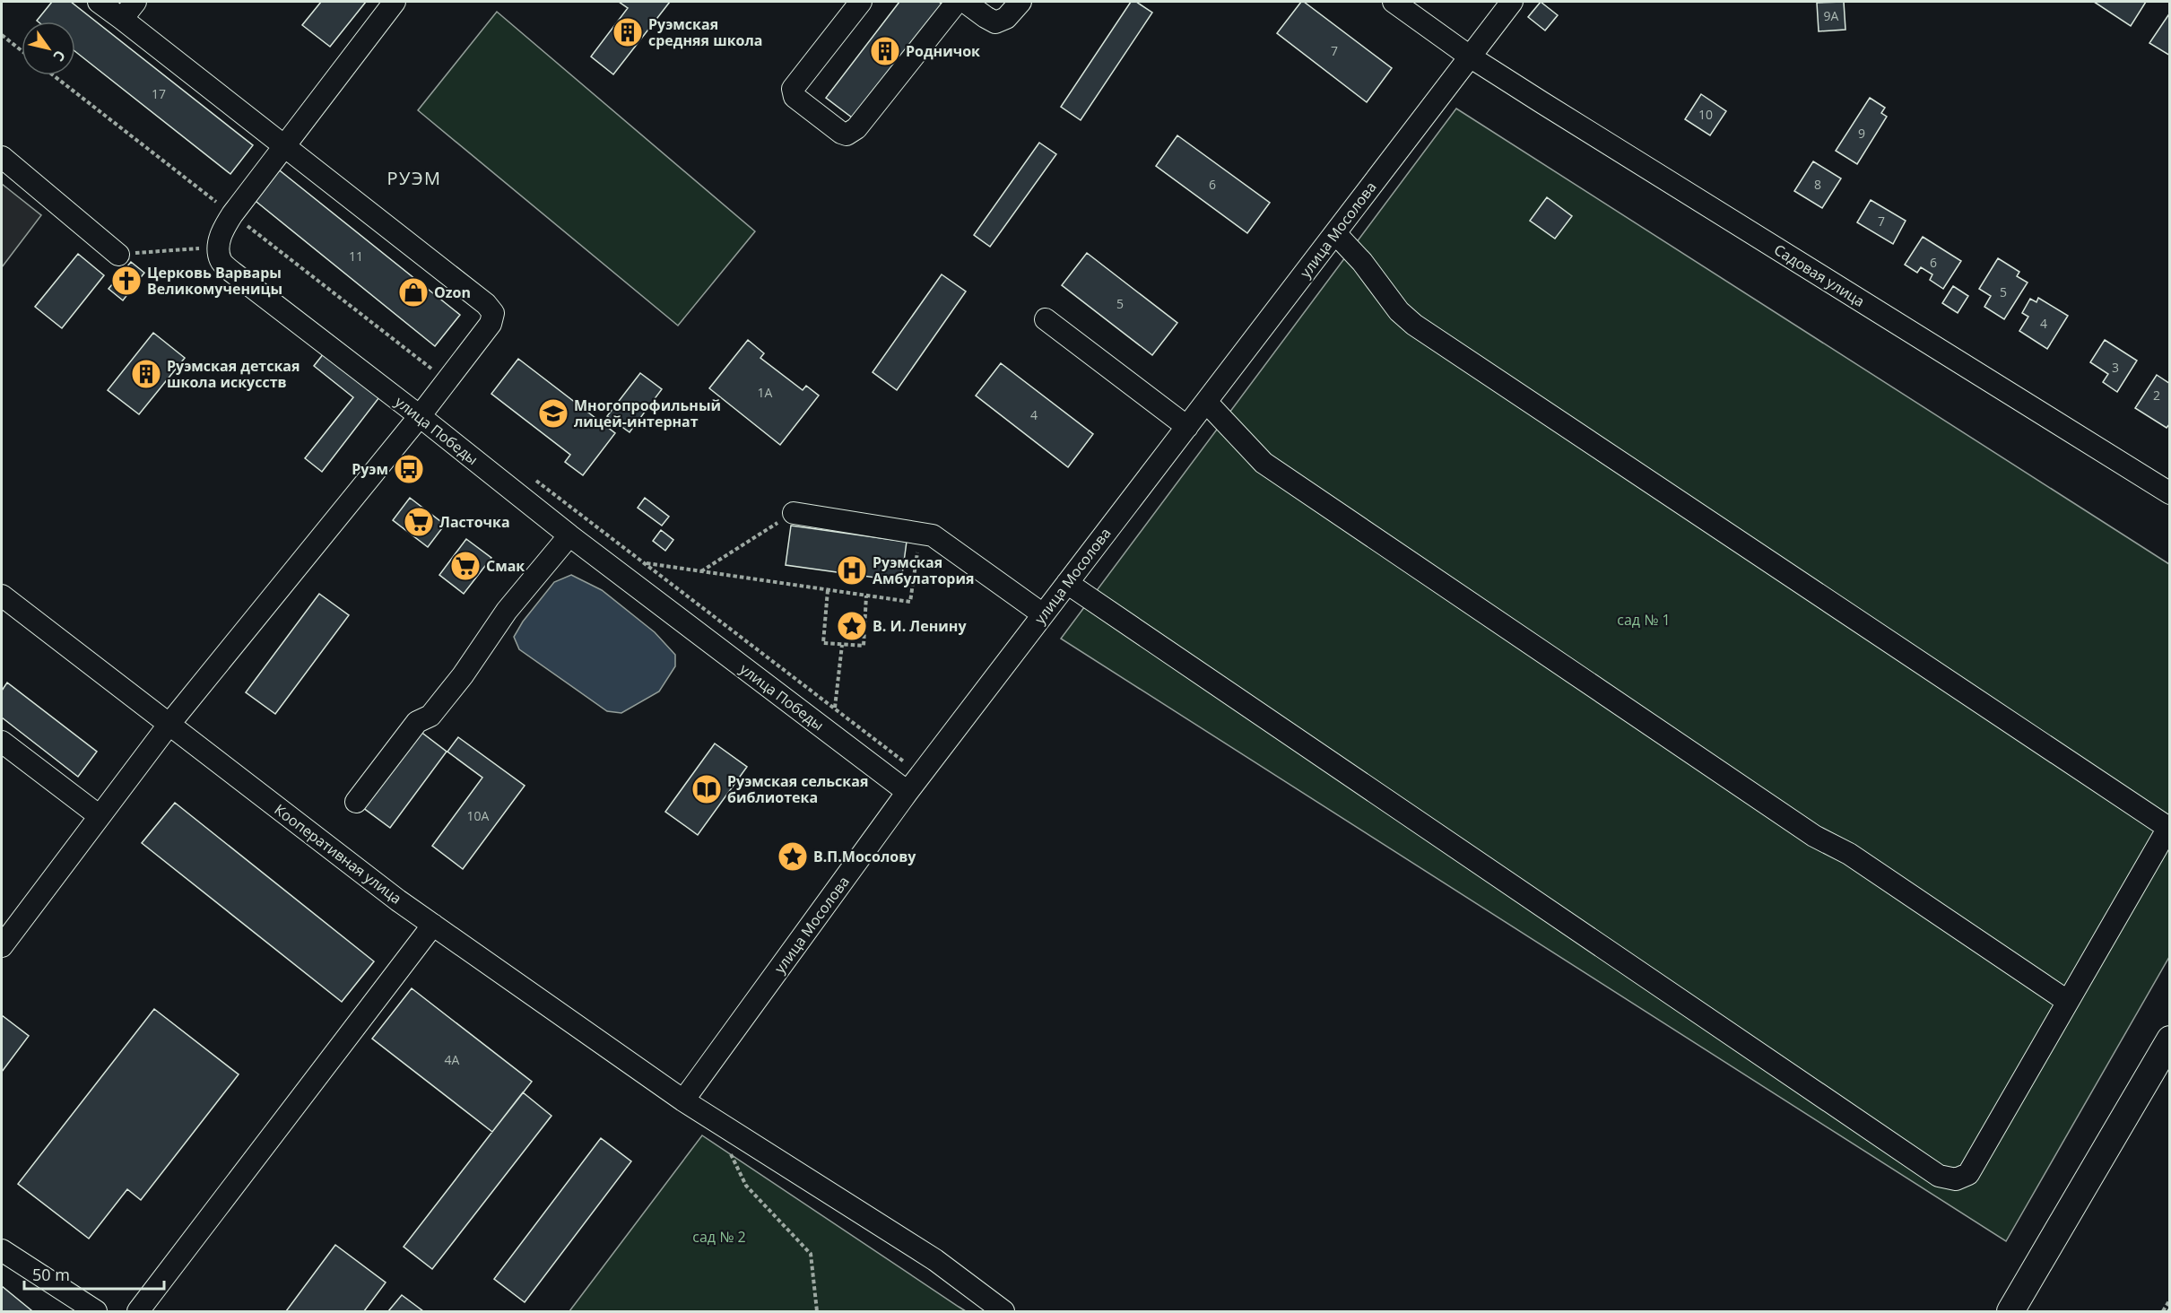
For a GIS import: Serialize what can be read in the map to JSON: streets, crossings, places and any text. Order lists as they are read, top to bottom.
{
  "streets": {
    "street": [
      "улица Мосолова",
      "Садовая улица",
      "улица Победы",
      "Кооперативная улица"
    ]
  },
  "crossings": [
    ["улица Мосолова", "Садовая улица"],
    ["улица Мосолова", "улица Победы"],
    ["улица Мосолова", "Кооперативная улица"]
  ],
  "districts": ["РУЭМ"],
  "parks": ["сад № 1", "сад № 2"],
  "places": {
    "building": ["Руэмская средняя школа", "Родничок", "Руэмская детская школа искусств"],
    "church": ["Церковь Варвары Великомученицы"],
    "shop": ["Ozon"],
    "school or university": ["Многопрофильный лицей-интернат"],
    "bus stop": ["Руэм"],
    "supermarket": ["Ласточка", "Смак"],
    "hospital": ["Руэмская Амбулатория"],
    "place": ["В. И. Ленину", "В.П.Мосолову"],
    "library": ["Руэмская сельская библиотека"]
  },
  "house_numbers": [
    "9А",
    "7",
    "17",
    "10",
    "9",
    "6",
    "8",
    "7",
    "11",
    "6",
    "5",
    "5",
    "4",
    "3",
    "1А",
    "2",
    "4",
    "10А",
    "4А"
  ],
  "scale_bar": "50 m",
  "north": "bottom right"
}
